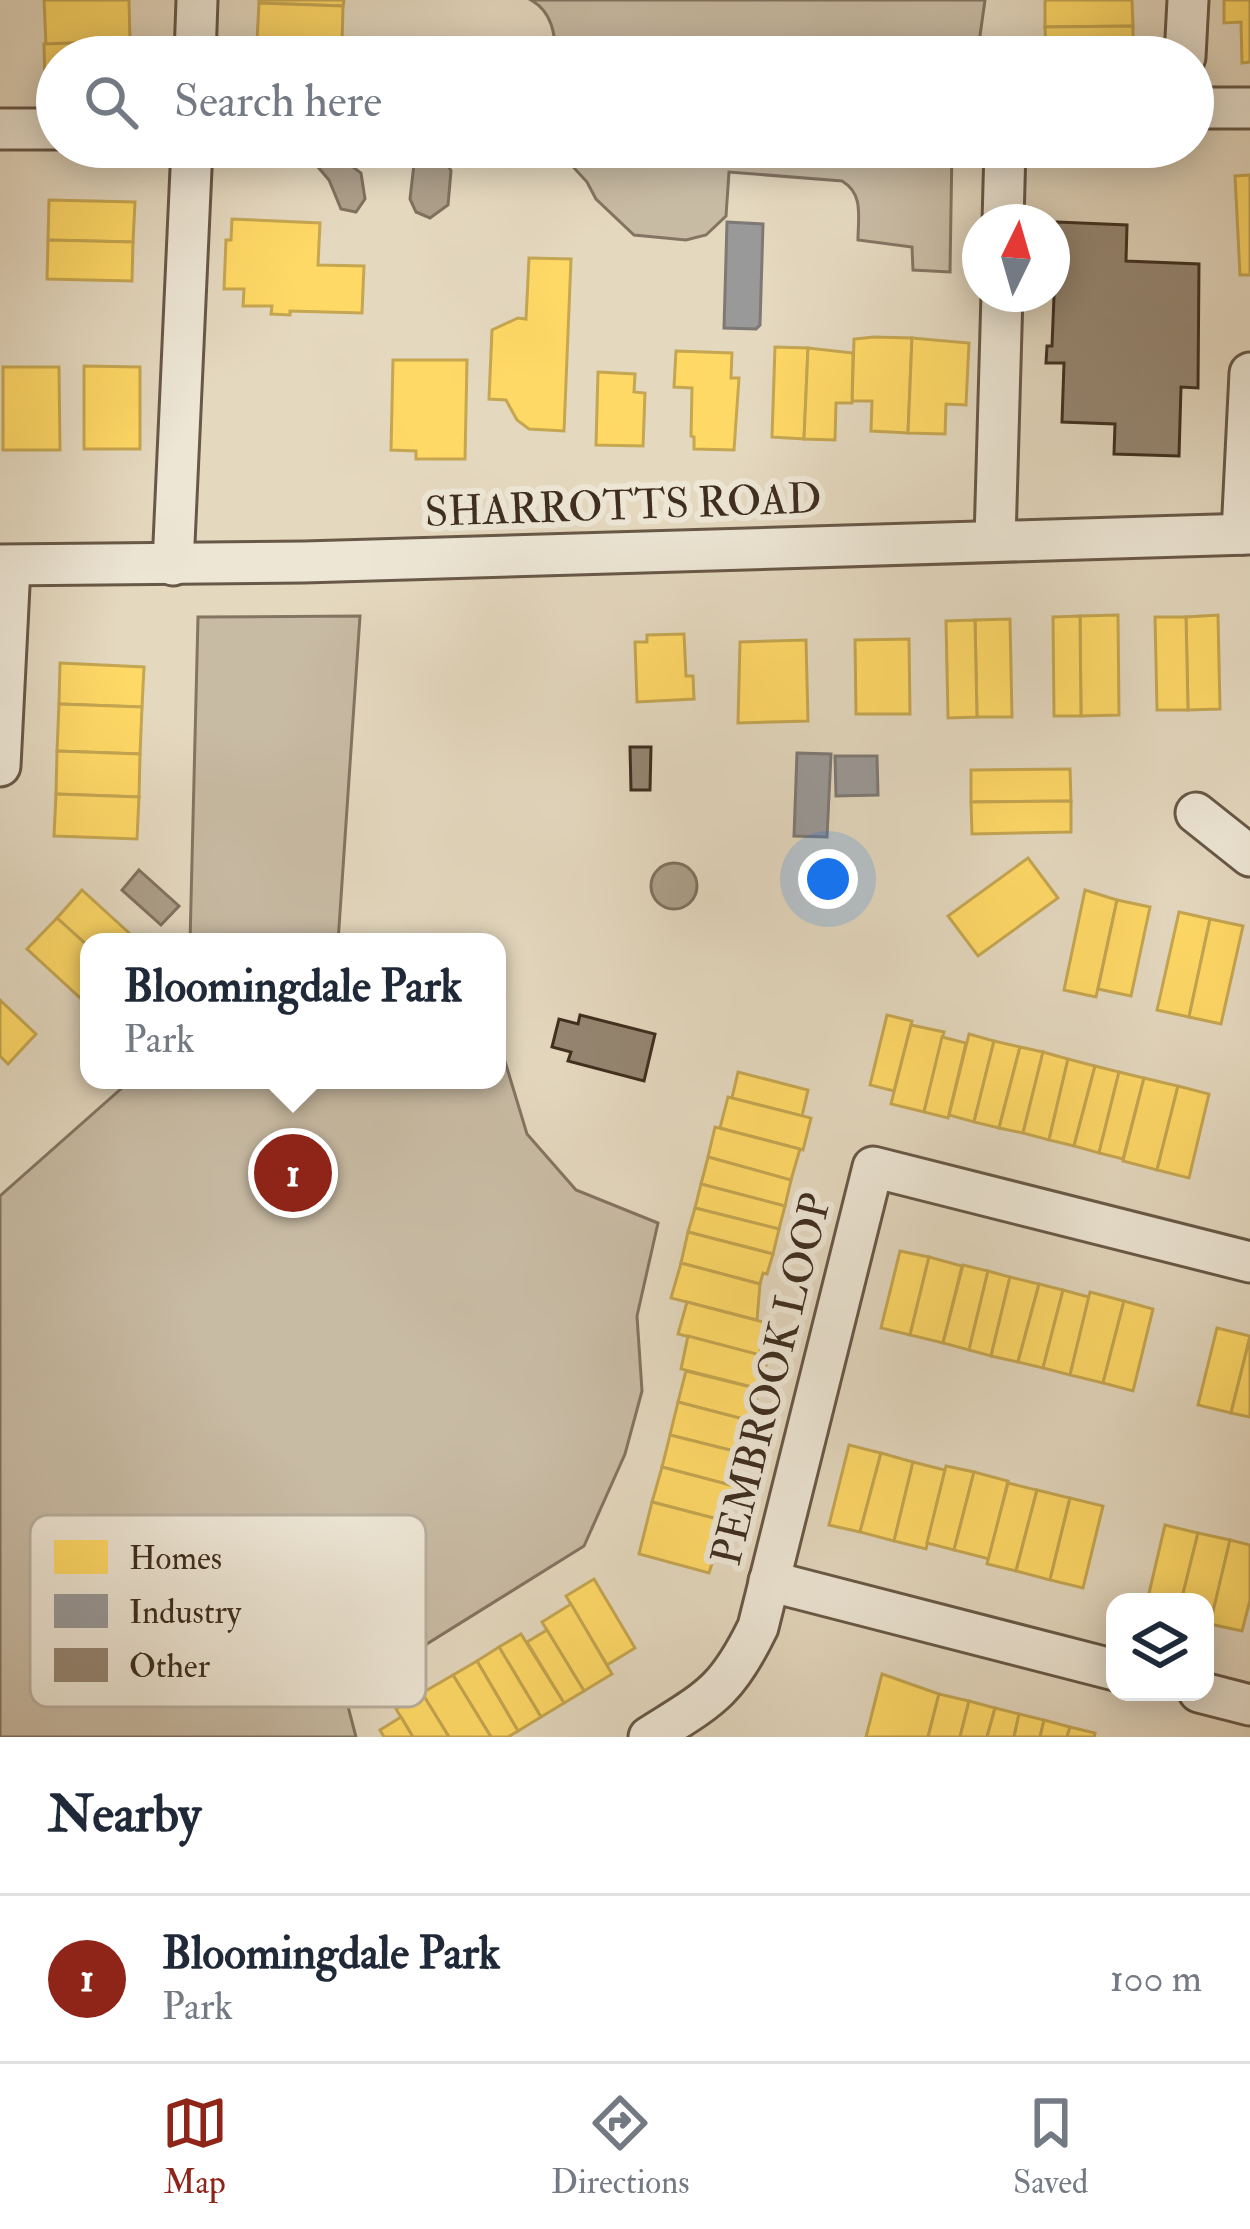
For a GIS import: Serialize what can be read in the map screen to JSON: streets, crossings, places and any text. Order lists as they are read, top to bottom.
{
  "streets": {
    "street": ["SHARROTTS ROAD", "PEMBROOK LOOP"]
  },
  "legend": ["Homes", "Industry", "Other"],
  "north": "top",
  "page": {
    "search": "Search here",
    "popup": ["Bloomingdale Park", "Park"],
    "pins": "1",
    "heading": "Nearby",
    "list": [
      {
        "mark": "1",
        "name": "Bloomingdale Park",
        "note": "Park",
        "value": "100 m"
      }
    ],
    "nav": ["Map", "Directions", "Saved"]
  }
}
